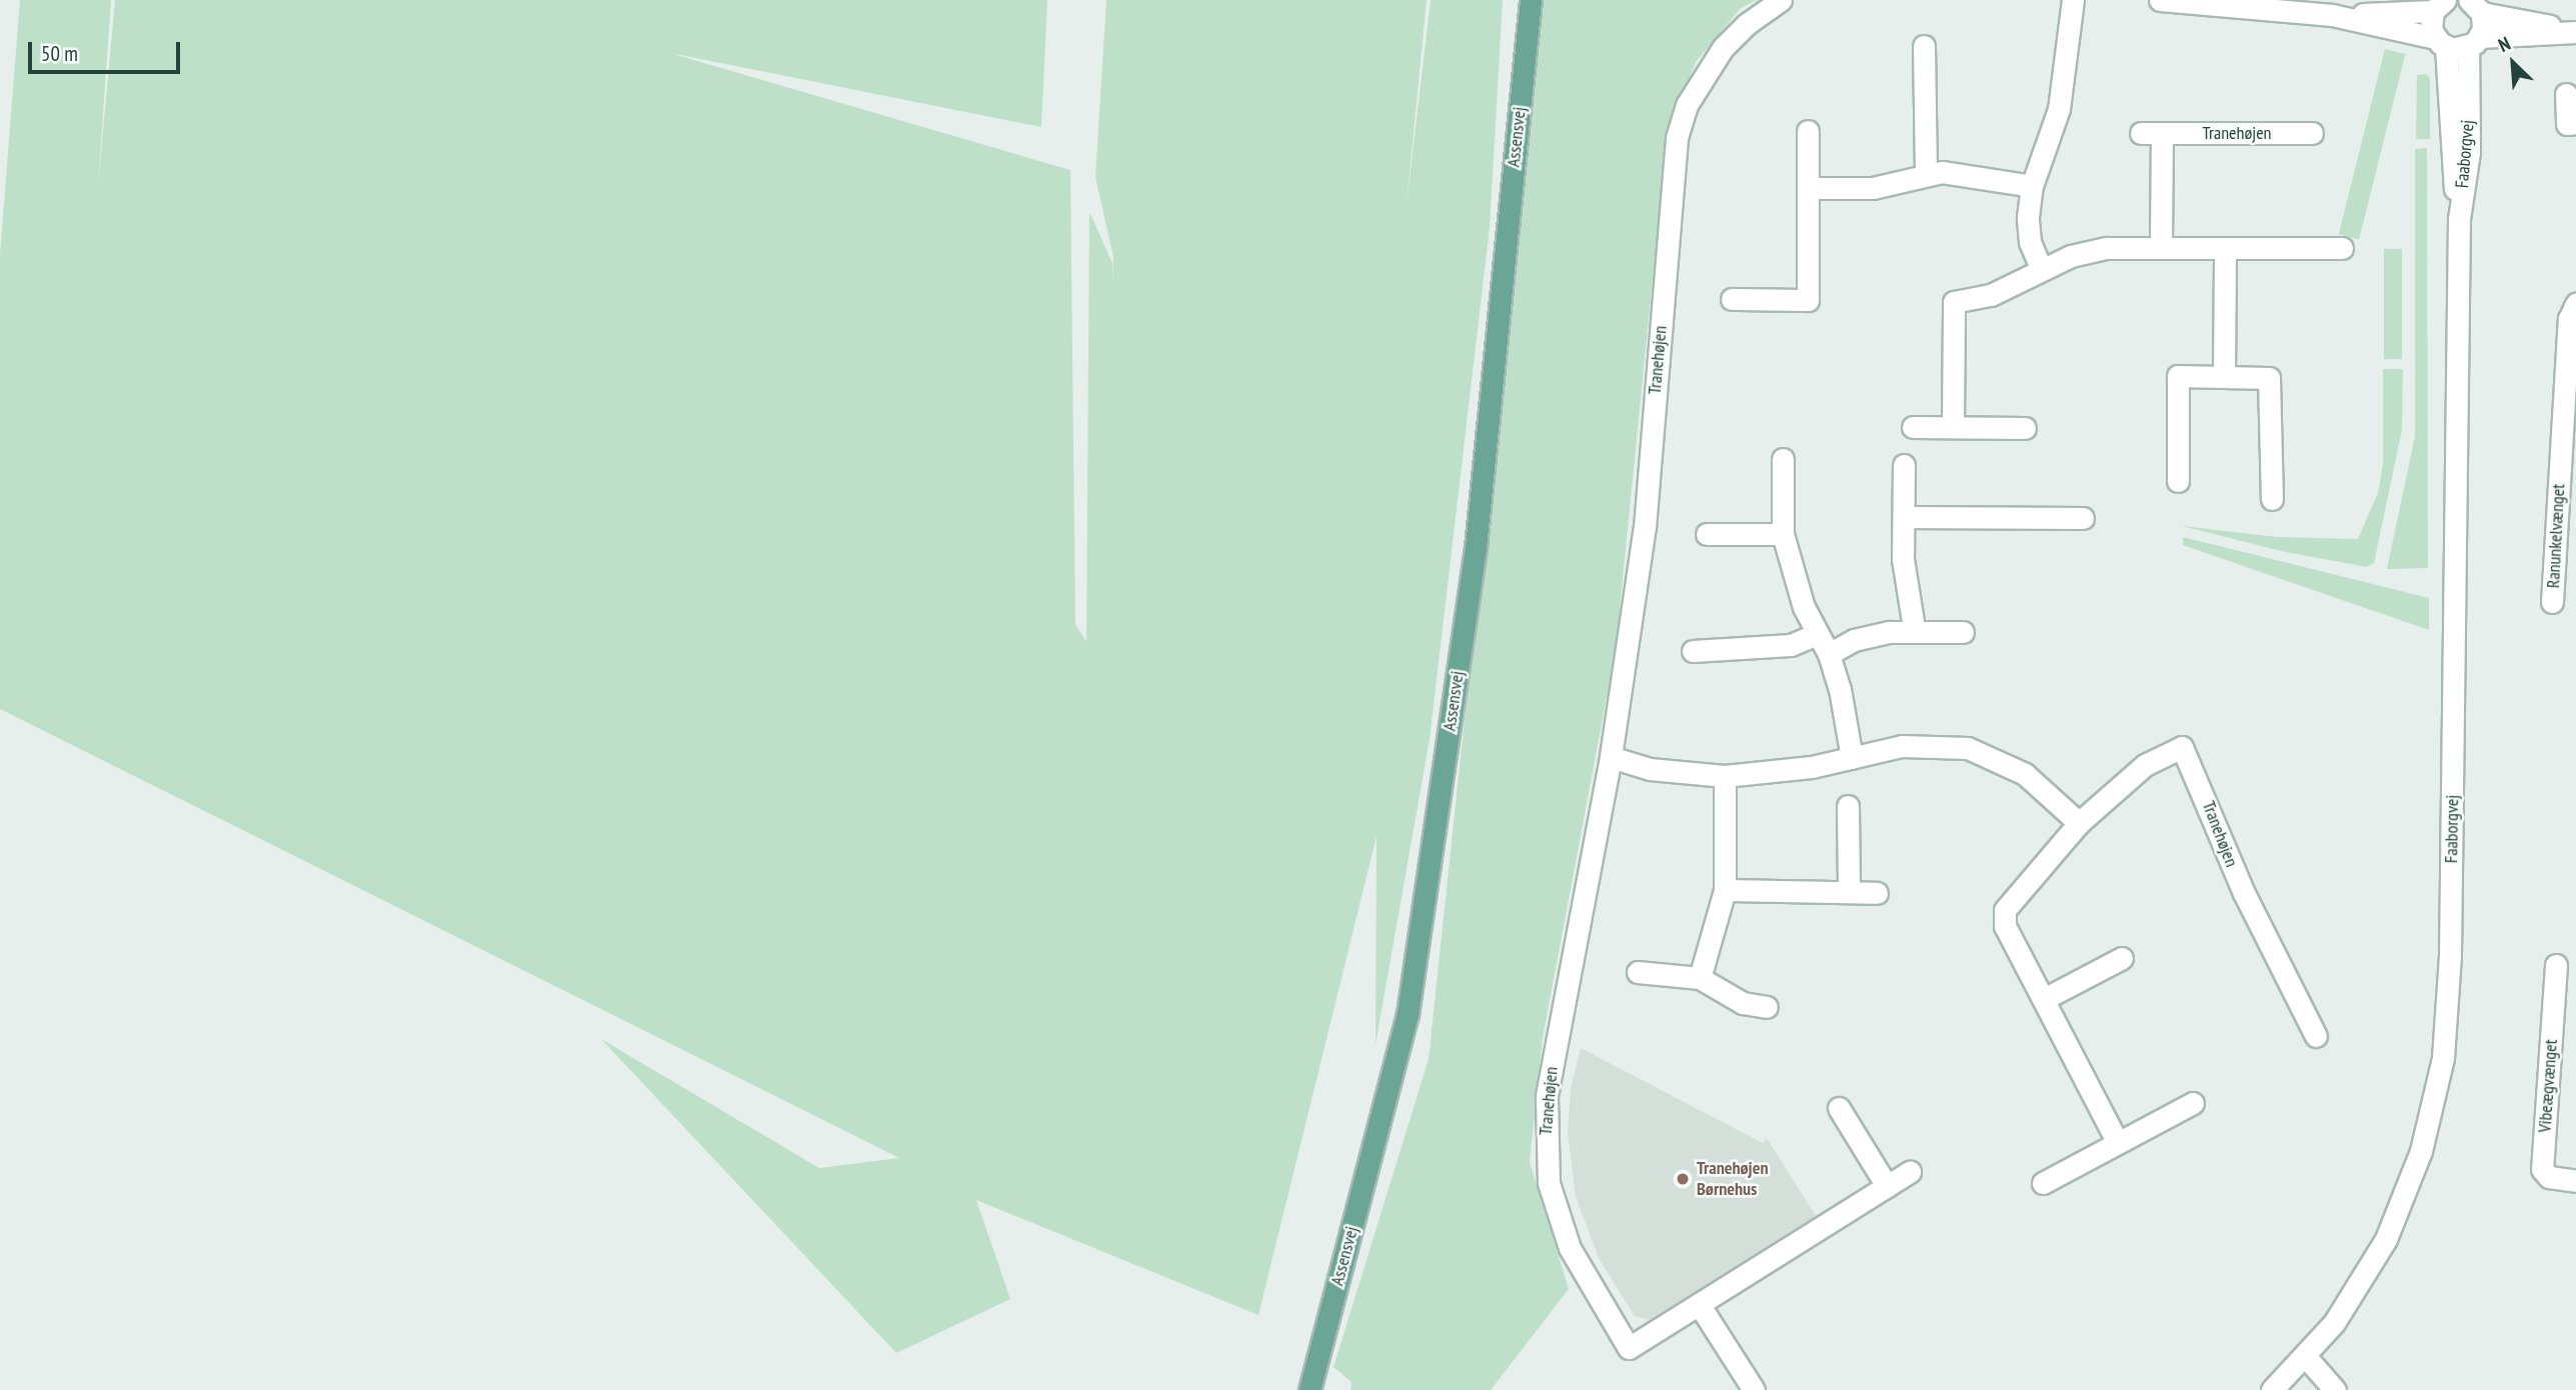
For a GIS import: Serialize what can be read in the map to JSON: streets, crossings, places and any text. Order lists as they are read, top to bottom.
{
  "streets": {
    "main road": ["Assensvej"],
    "street": [
      "Tranehøjen",
      "Faaborgvej",
      "Ranunkelvænget",
      "Vibeægvænget"
    ]
  },
  "places": ["Tranehøjen Børnehus"],
  "scale_bar": "50 m",
  "north": "top left"
}
